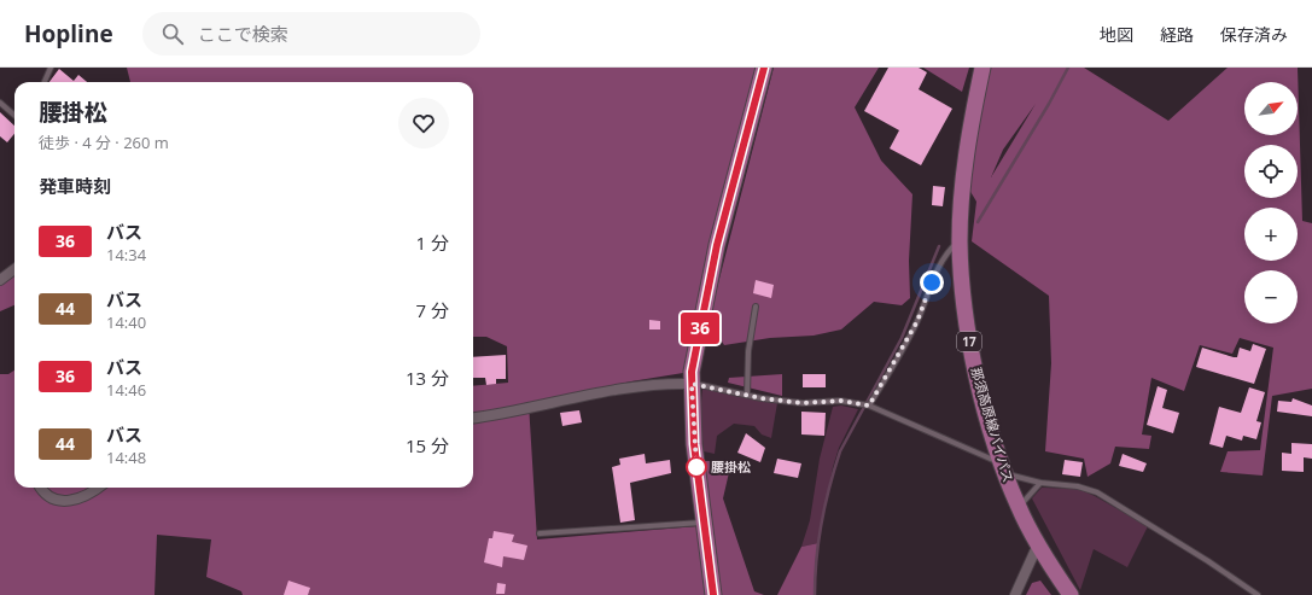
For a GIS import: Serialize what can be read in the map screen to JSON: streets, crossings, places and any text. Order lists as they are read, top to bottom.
{
  "streets": {
    "main road": ["17", "那須高原線バイパス"]
  },
  "places": ["腰掛松"],
  "lines": ["bus line 36"],
  "north": "top right",
  "page": {
    "header": "Hopline",
    "search": "ここで検索",
    "nav": ["地図", "経路", "保存済み"],
    "on_map": "36",
    "map_buttons": ["+", "−"],
    "heading": [
      ["腰掛松", "徒歩 · 4 分 · 260 m"],
      "発車時刻"
    ],
    "list": [
      {
        "mark": "36",
        "name": "バス",
        "note": "14:34",
        "value": "1 分"
      },
      {
        "mark": "44",
        "name": "バス",
        "note": "14:40",
        "value": "7 分"
      },
      {
        "mark": "36",
        "name": "バス",
        "note": "14:46",
        "value": "13 分"
      },
      {
        "mark": "44",
        "name": "バス",
        "note": "14:48",
        "value": "15 分"
      }
    ]
  }
}
